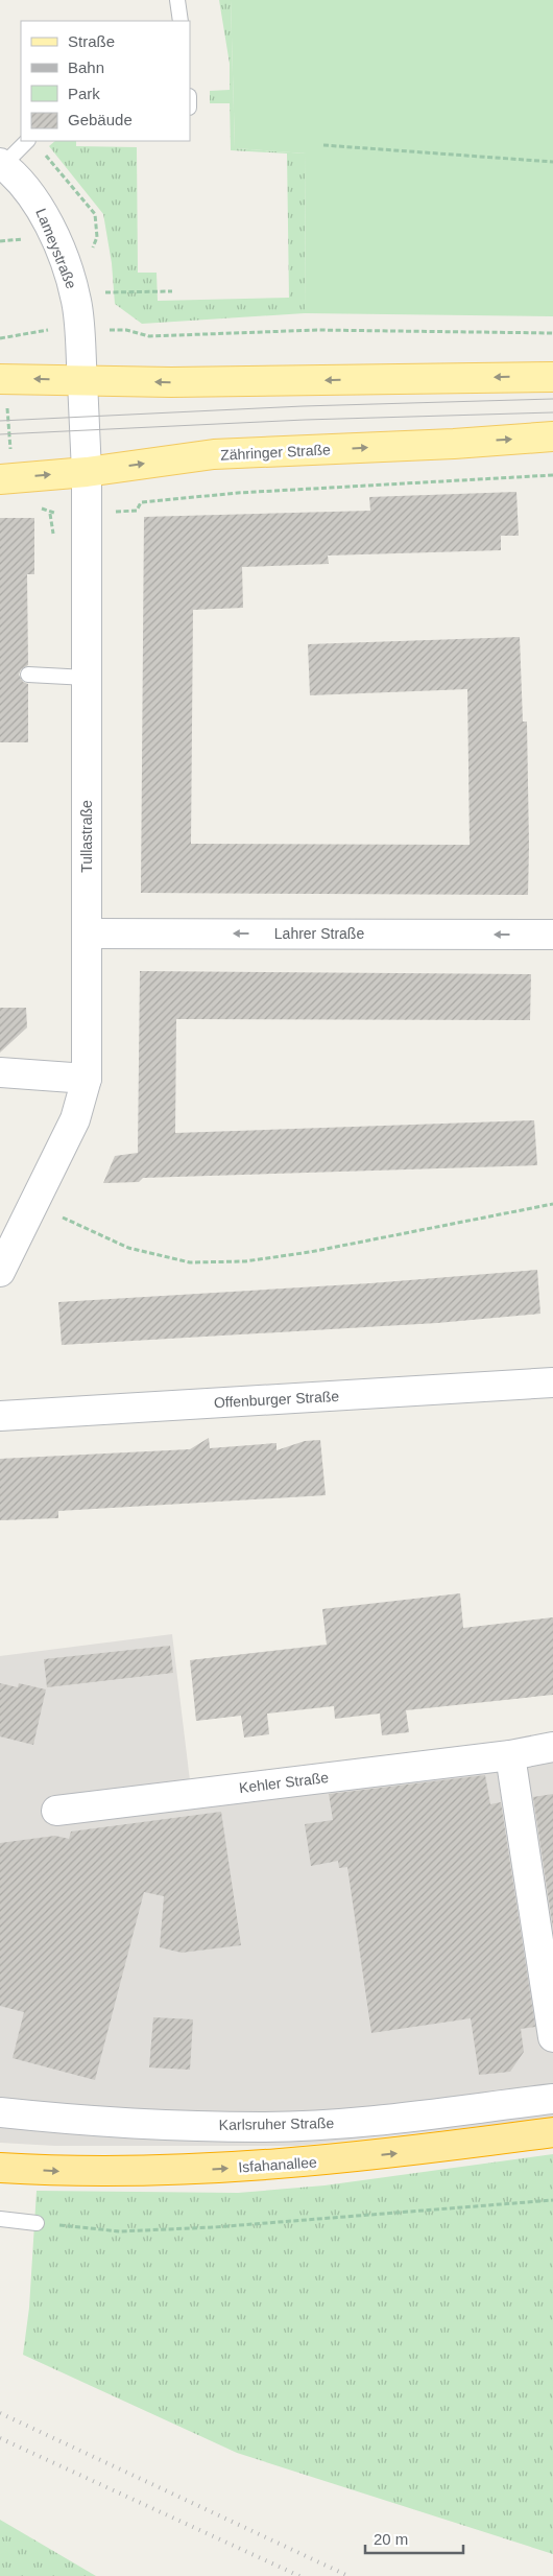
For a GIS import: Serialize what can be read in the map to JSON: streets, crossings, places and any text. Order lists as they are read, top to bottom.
{
  "streets": {
    "highway": ["Isfahanallee"],
    "main road": ["Zähringer Straße"],
    "street": [
      "Lameystraße",
      "Tullastraße",
      "Lahrer Straße",
      "Offenburger Straße",
      "Kehler Straße",
      "Karlsruher Straße"
    ]
  },
  "crossings": [
    ["Lameystraße", "Tullastraße"],
    ["Zähringer Straße", "Tullastraße"],
    ["Tullastraße", "Lahrer Straße"]
  ],
  "one_way": ["Lahrer Straße", "Isfahanallee"],
  "legend": [
    "Straße",
    "Bahn",
    "Park",
    "Gebäude"
  ],
  "scale_bar": "20 m"
}
